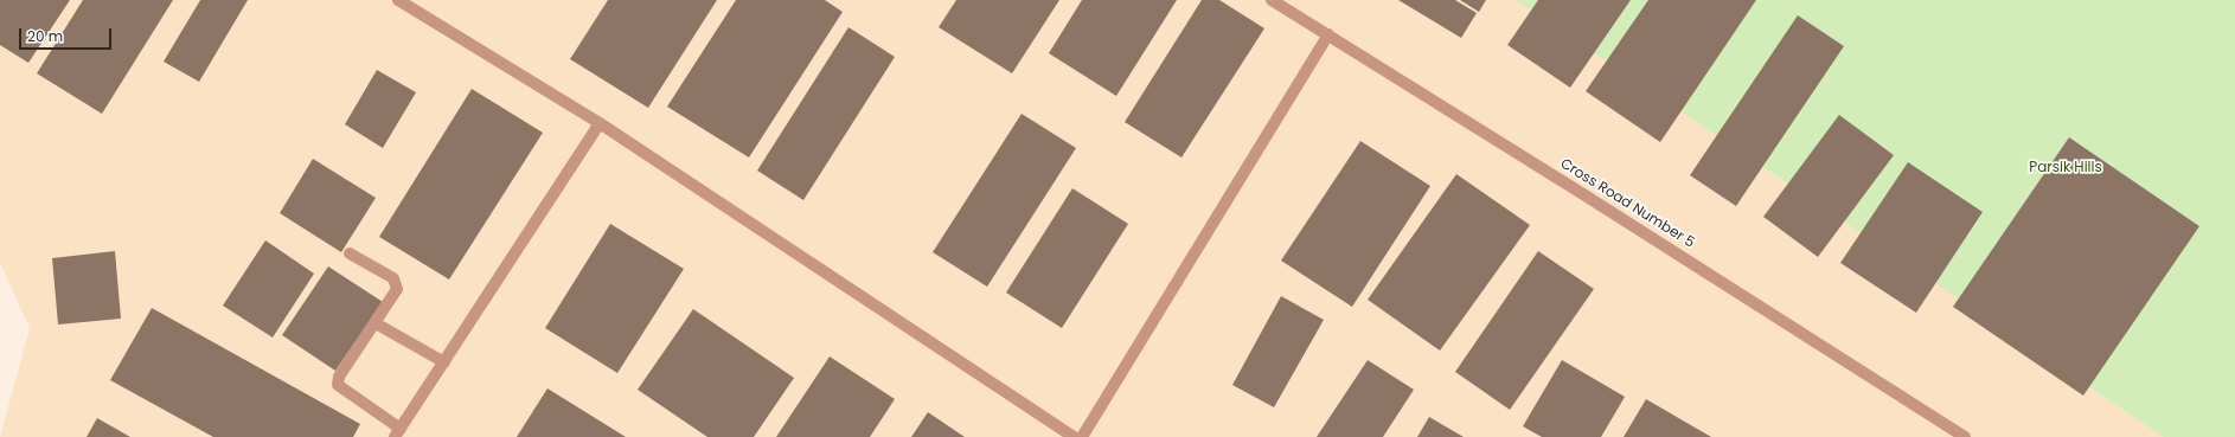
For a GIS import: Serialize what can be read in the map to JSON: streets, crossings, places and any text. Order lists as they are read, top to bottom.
{
  "streets": {
    "street": ["Cross Road Number 5"]
  },
  "parks": ["Parsik Hills"],
  "scale_bar": "20 m"
}
